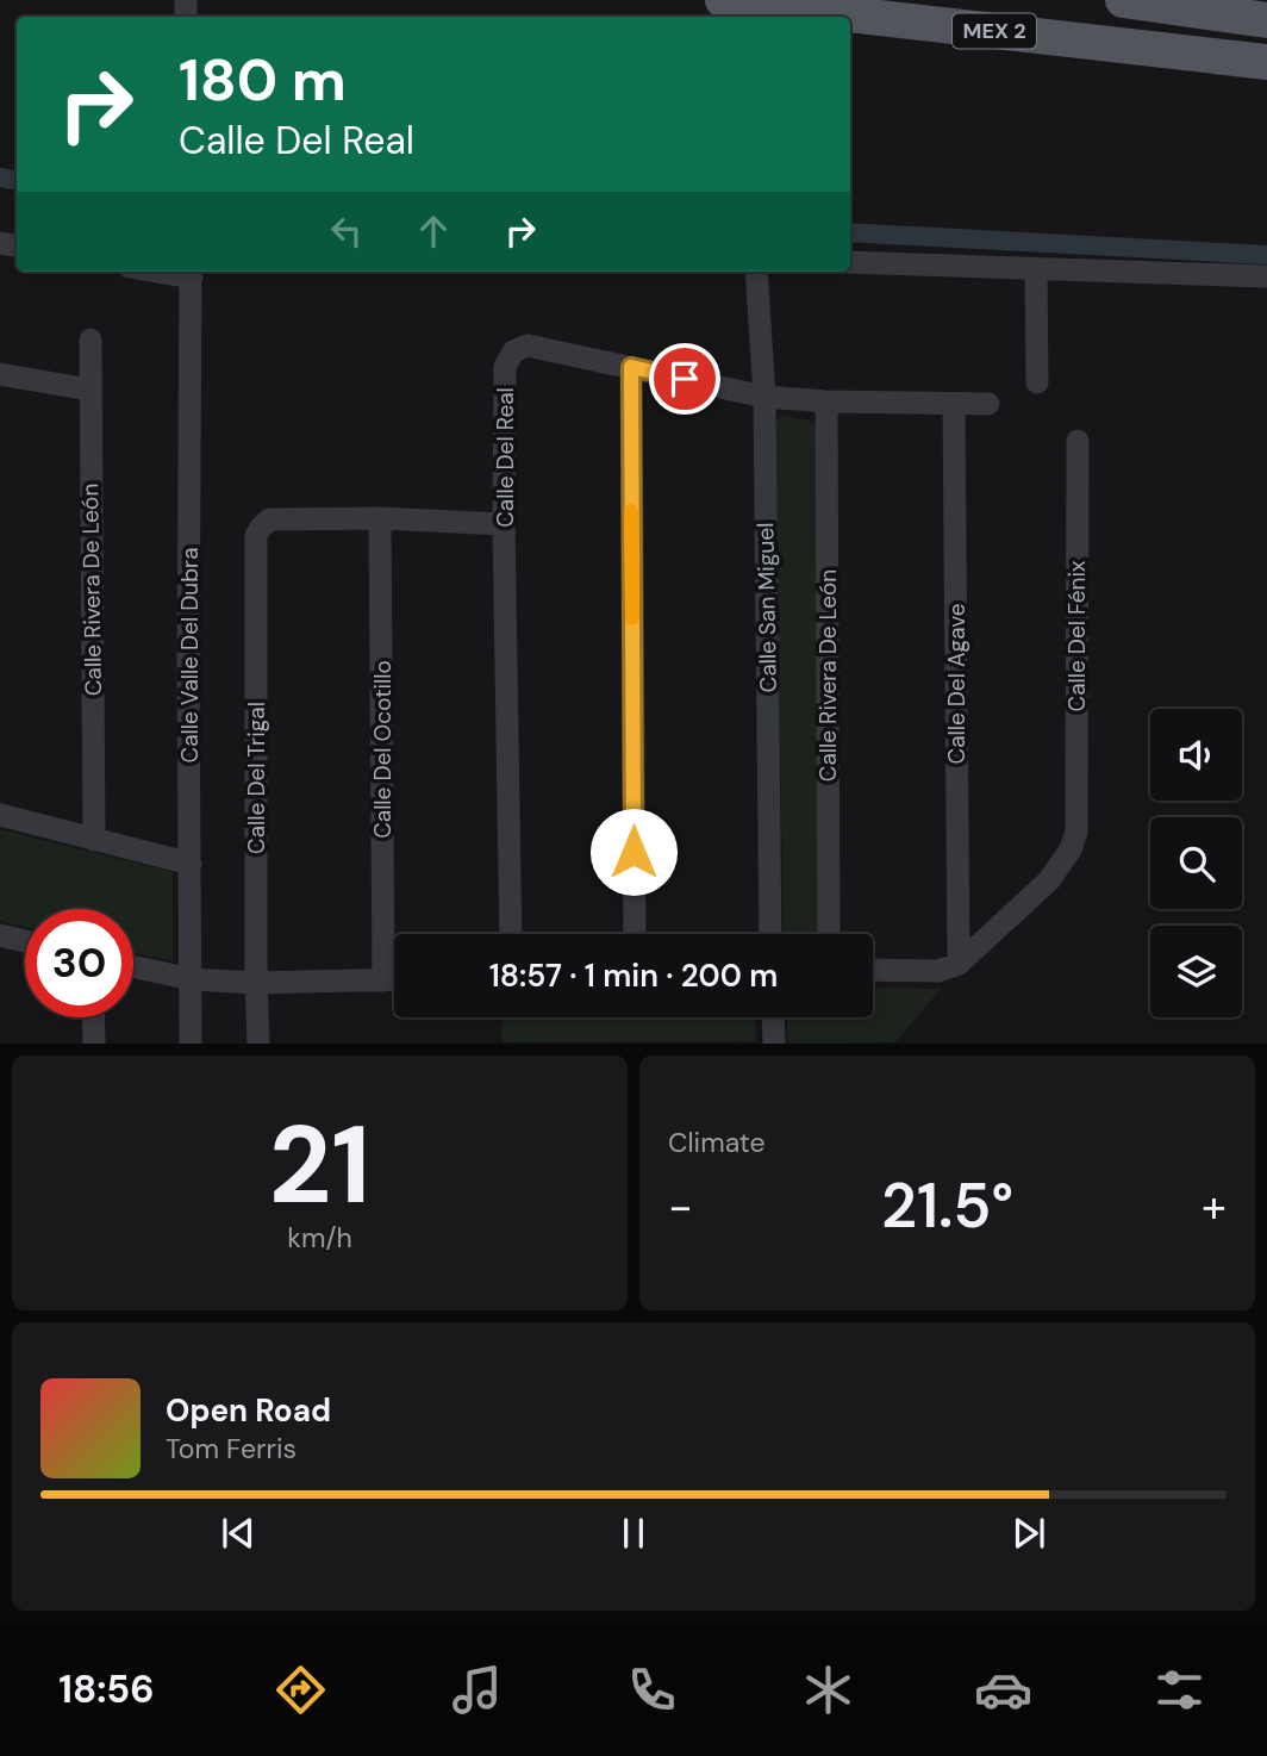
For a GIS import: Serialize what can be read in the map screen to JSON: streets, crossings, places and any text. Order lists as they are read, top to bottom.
{
  "streets": {
    "main road": ["MEX 2"],
    "street": [
      "Calle Del Real",
      "Calle Rivera De León",
      "Calle San Miguel",
      "Calle Del Fénix",
      "Calle Valle Del Dubra",
      "Calle Del Agave",
      "Calle Del Ocotillo",
      "Calle Del Trigal"
    ]
  },
  "crossings": [
    ["Calle Del Real", "Calle Rivera De León"],
    ["Calle Del Real", "Calle San Miguel"],
    ["Calle Del Real", "Calle Del Agave"],
    ["Calle Del Fénix", "Calle Del Agave"],
    ["Calle Del Ocotillo", "Calle Del Trigal"]
  ],
  "page": {
    "turn": ["180 m", "Calle Del Real"],
    "limit": "30",
    "trip": "18:57 · 1 min · 200 m",
    "tile": [
      ["21", "km/h"],
      "Climate"
    ],
    "heat": ["−", "21.5°", "+"],
    "song": ["Open Road", "Tom Ferris"],
    "tabs": "18:56"
  }
}
